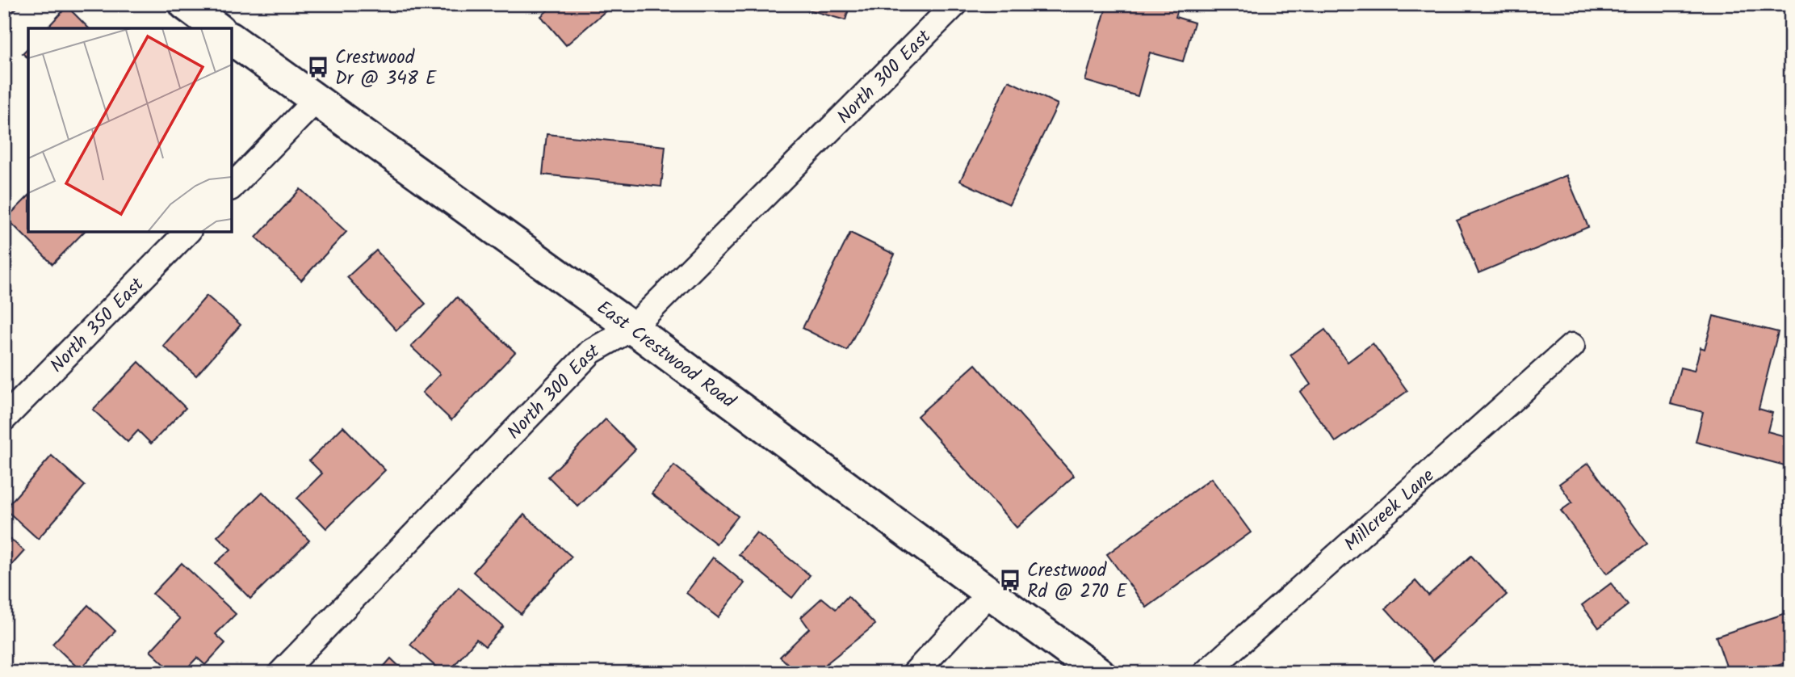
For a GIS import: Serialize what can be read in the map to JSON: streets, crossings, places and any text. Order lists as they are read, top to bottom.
{
  "streets": {
    "street": [
      "North 300 East",
      "North 350 East",
      "East Crestwood Road",
      "Millcreek Lane"
    ]
  },
  "crossings": [
    ["North 300 East", "East Crestwood Road"]
  ],
  "places": {
    "bus stop": ["Crestwood Dr @ 348 E", "Crestwood Rd @ 270 E"]
  }
}
